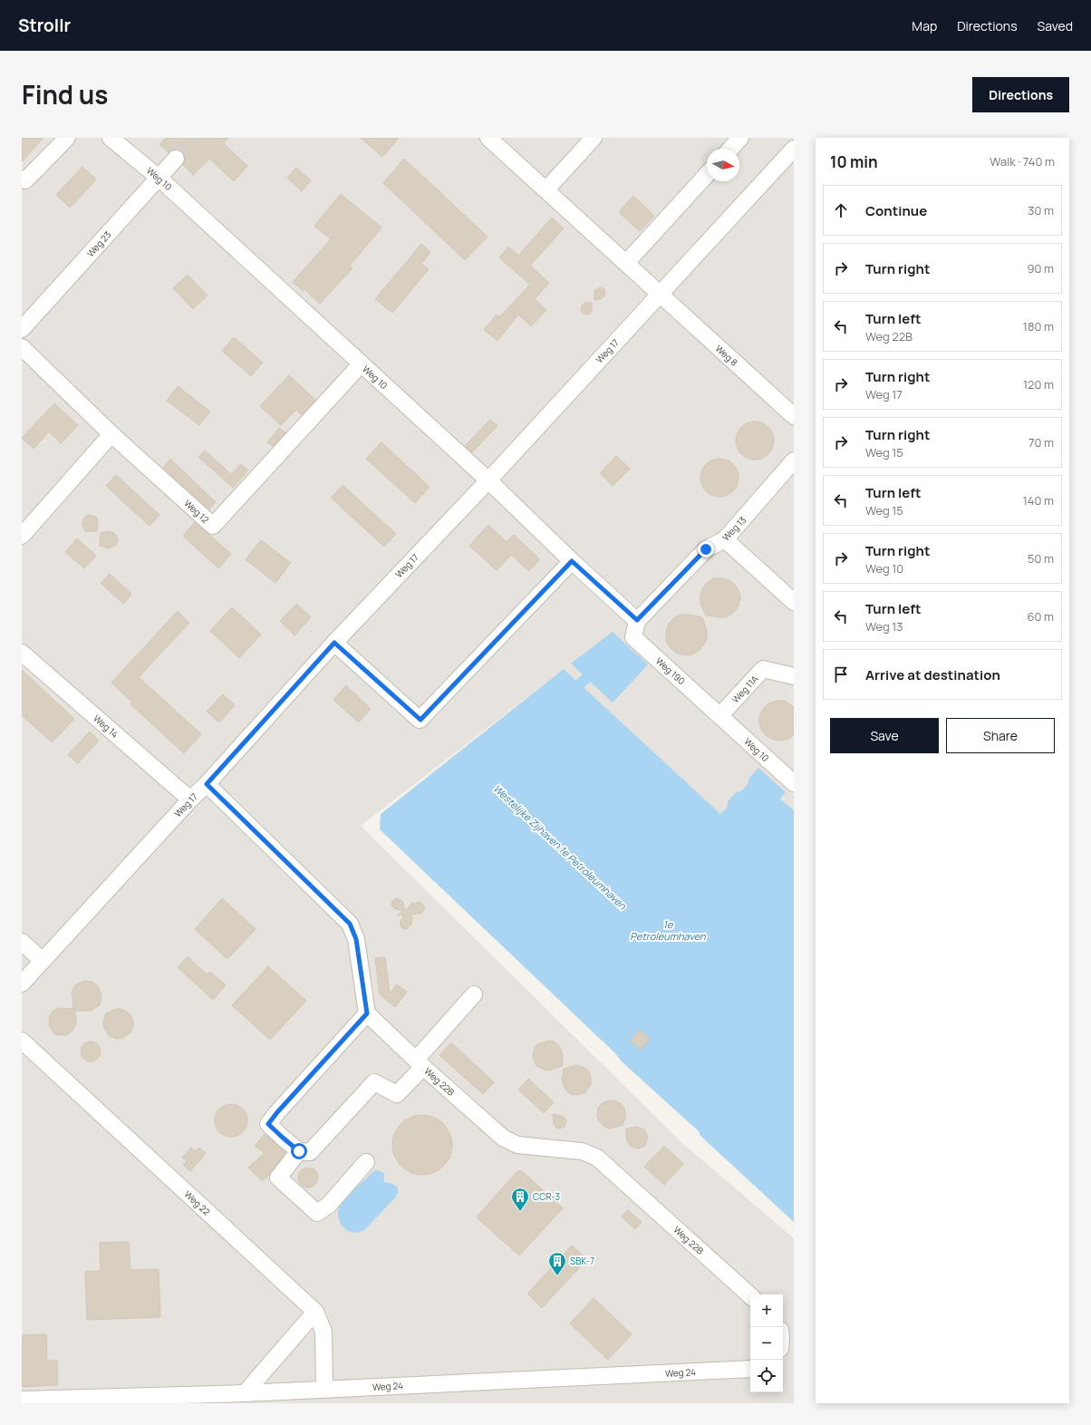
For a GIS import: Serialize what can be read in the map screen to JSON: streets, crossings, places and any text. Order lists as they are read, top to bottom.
{
  "streets": {
    "lane": [
      "Weg 10",
      "Weg 23",
      "Weg 17",
      "Weg 8",
      "Weg 12",
      "Weg 13",
      "Weg 190",
      "Weg 11A",
      "Weg 14",
      "Weg 22B",
      "Weg 22",
      "Weg 24"
    ]
  },
  "crossings": [
    ["Weg 10", "Weg 23"],
    ["Weg 10", "Weg 17"],
    ["Weg 10", "Weg 12"],
    ["Weg 10", "Weg 13"],
    ["Weg 10", "Weg 190"],
    ["Weg 10", "Weg 11A"],
    ["Weg 17", "Weg 8"],
    ["Weg 17", "Weg 14"],
    ["Weg 13", "Weg 190"],
    ["Weg 190", "Weg 11A"],
    ["Weg 22", "Weg 24"]
  ],
  "water": ["Westelijke Zijhaven 1e Petroleumhaven", "1e Petroleumhaven"],
  "places": {
    "building": ["CCR-3", "SBK-7"]
  },
  "north": "right",
  "page": {
    "header": "Strollr",
    "nav": ["Map", "Directions", "Saved"],
    "title": "Find us",
    "buttons": [
      "Directions",
      ["Save", "Share"]
    ],
    "heading": ["10 min", "Walk · 740 m"],
    "list": [
      ["Continue", "30 m"],
      ["Turn right", "90 m"],
      ["Turn left", "Weg 22B", "180 m"],
      ["Turn right", "Weg 17", "120 m"],
      ["Turn right", "Weg 15", "70 m"],
      ["Turn left", "Weg 15", "140 m"],
      ["Turn right", "Weg 10", "50 m"],
      ["Turn left", "Weg 13", "60 m"],
      "Arrive at destination"
    ],
    "map_buttons": ["+", "−"]
  }
}
